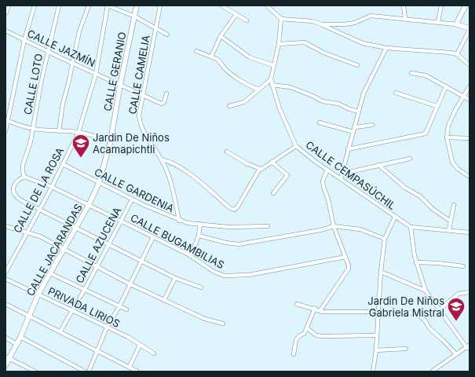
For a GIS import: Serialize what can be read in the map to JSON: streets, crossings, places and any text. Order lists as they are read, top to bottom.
{
  "streets": {
    "street": [
      "CALLE JAZMÍN",
      "CALLE GERANIO",
      "CALLE CAMELIA",
      "CALLE LOTO",
      "CALLE CEMPASÚCHIL",
      "CALLE DE LA ROSA",
      "CALLE GARDENIA",
      "CALLE BUGAMBILIAS",
      "CALLE AZUCENA",
      "CALLE JACARANDAS",
      "PRIVADA LIRIOS"
    ]
  },
  "crossings": [
    ["CALLE JAZMÍN", "CALLE GERANIO"],
    ["CALLE JAZMÍN", "CALLE CAMELIA"],
    ["CALLE JAZMÍN", "CALLE LOTO"],
    ["CALLE JAZMÍN", "CALLE DE LA ROSA"],
    ["CALLE GERANIO", "CALLE JACARANDAS"],
    ["CALLE CAMELIA", "CALLE GARDENIA"],
    ["CALLE DE LA ROSA", "CALLE GARDENIA"],
    ["CALLE DE LA ROSA", "CALLE BUGAMBILIAS"],
    ["CALLE GARDENIA", "CALLE AZUCENA"],
    ["CALLE GARDENIA", "CALLE JACARANDAS"],
    ["CALLE BUGAMBILIAS", "CALLE AZUCENA"],
    ["CALLE BUGAMBILIAS", "CALLE JACARANDAS"],
    ["CALLE AZUCENA", "PRIVADA LIRIOS"],
    ["CALLE JACARANDAS", "PRIVADA LIRIOS"]
  ],
  "places": {
    "school or university": ["Jardin De Niños Acamapichtli", "Jardin De Niños Gabriela Mistral"]
  }
}
